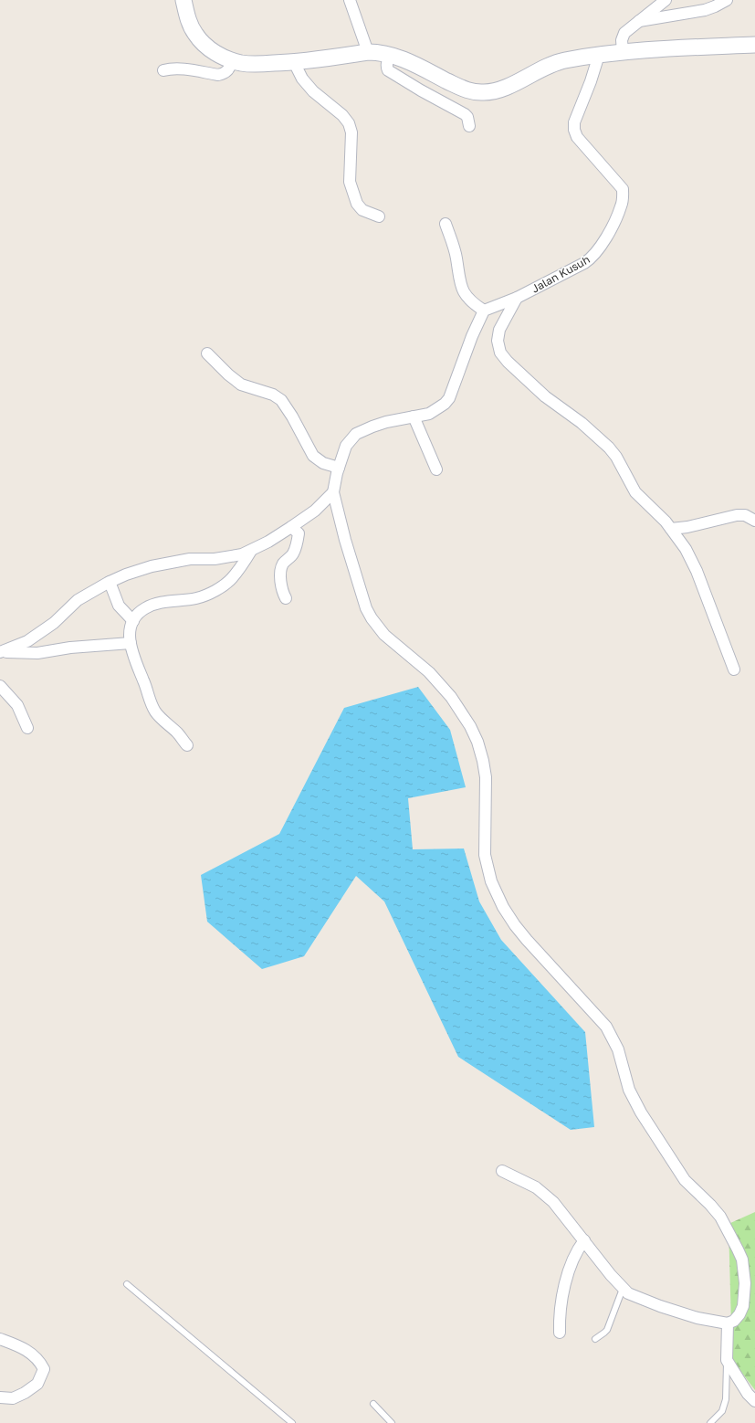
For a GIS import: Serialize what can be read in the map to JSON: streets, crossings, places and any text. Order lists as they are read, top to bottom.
{
  "streets": {
    "street": ["Jalan Kusuh"]
  }
}
